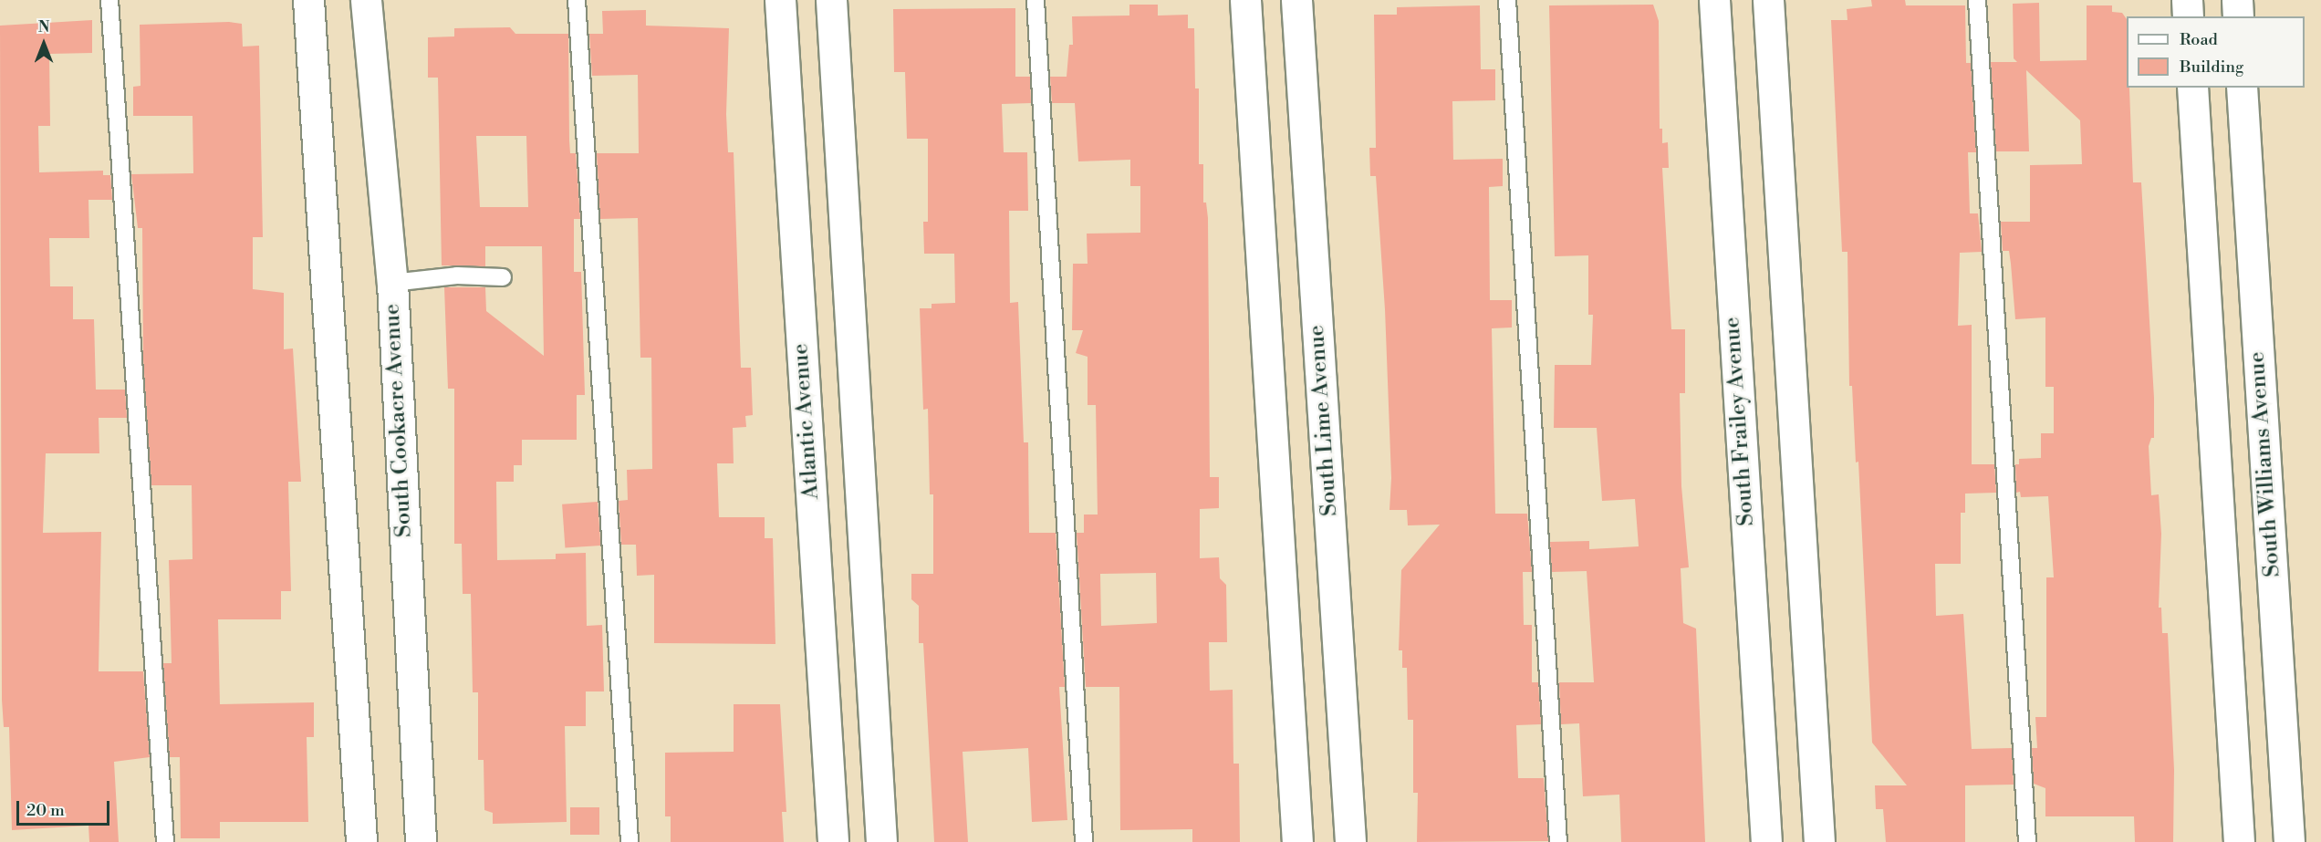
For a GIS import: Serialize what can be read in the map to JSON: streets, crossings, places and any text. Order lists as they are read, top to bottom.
{
  "streets": {
    "street": [
      "South Cookacre Avenue",
      "South Lime Avenue",
      "Atlantic Avenue",
      "South Frailey Avenue",
      "South Williams Avenue"
    ]
  },
  "legend": ["Road", "Building"],
  "scale_bar": "20 m",
  "north": "top"
}
